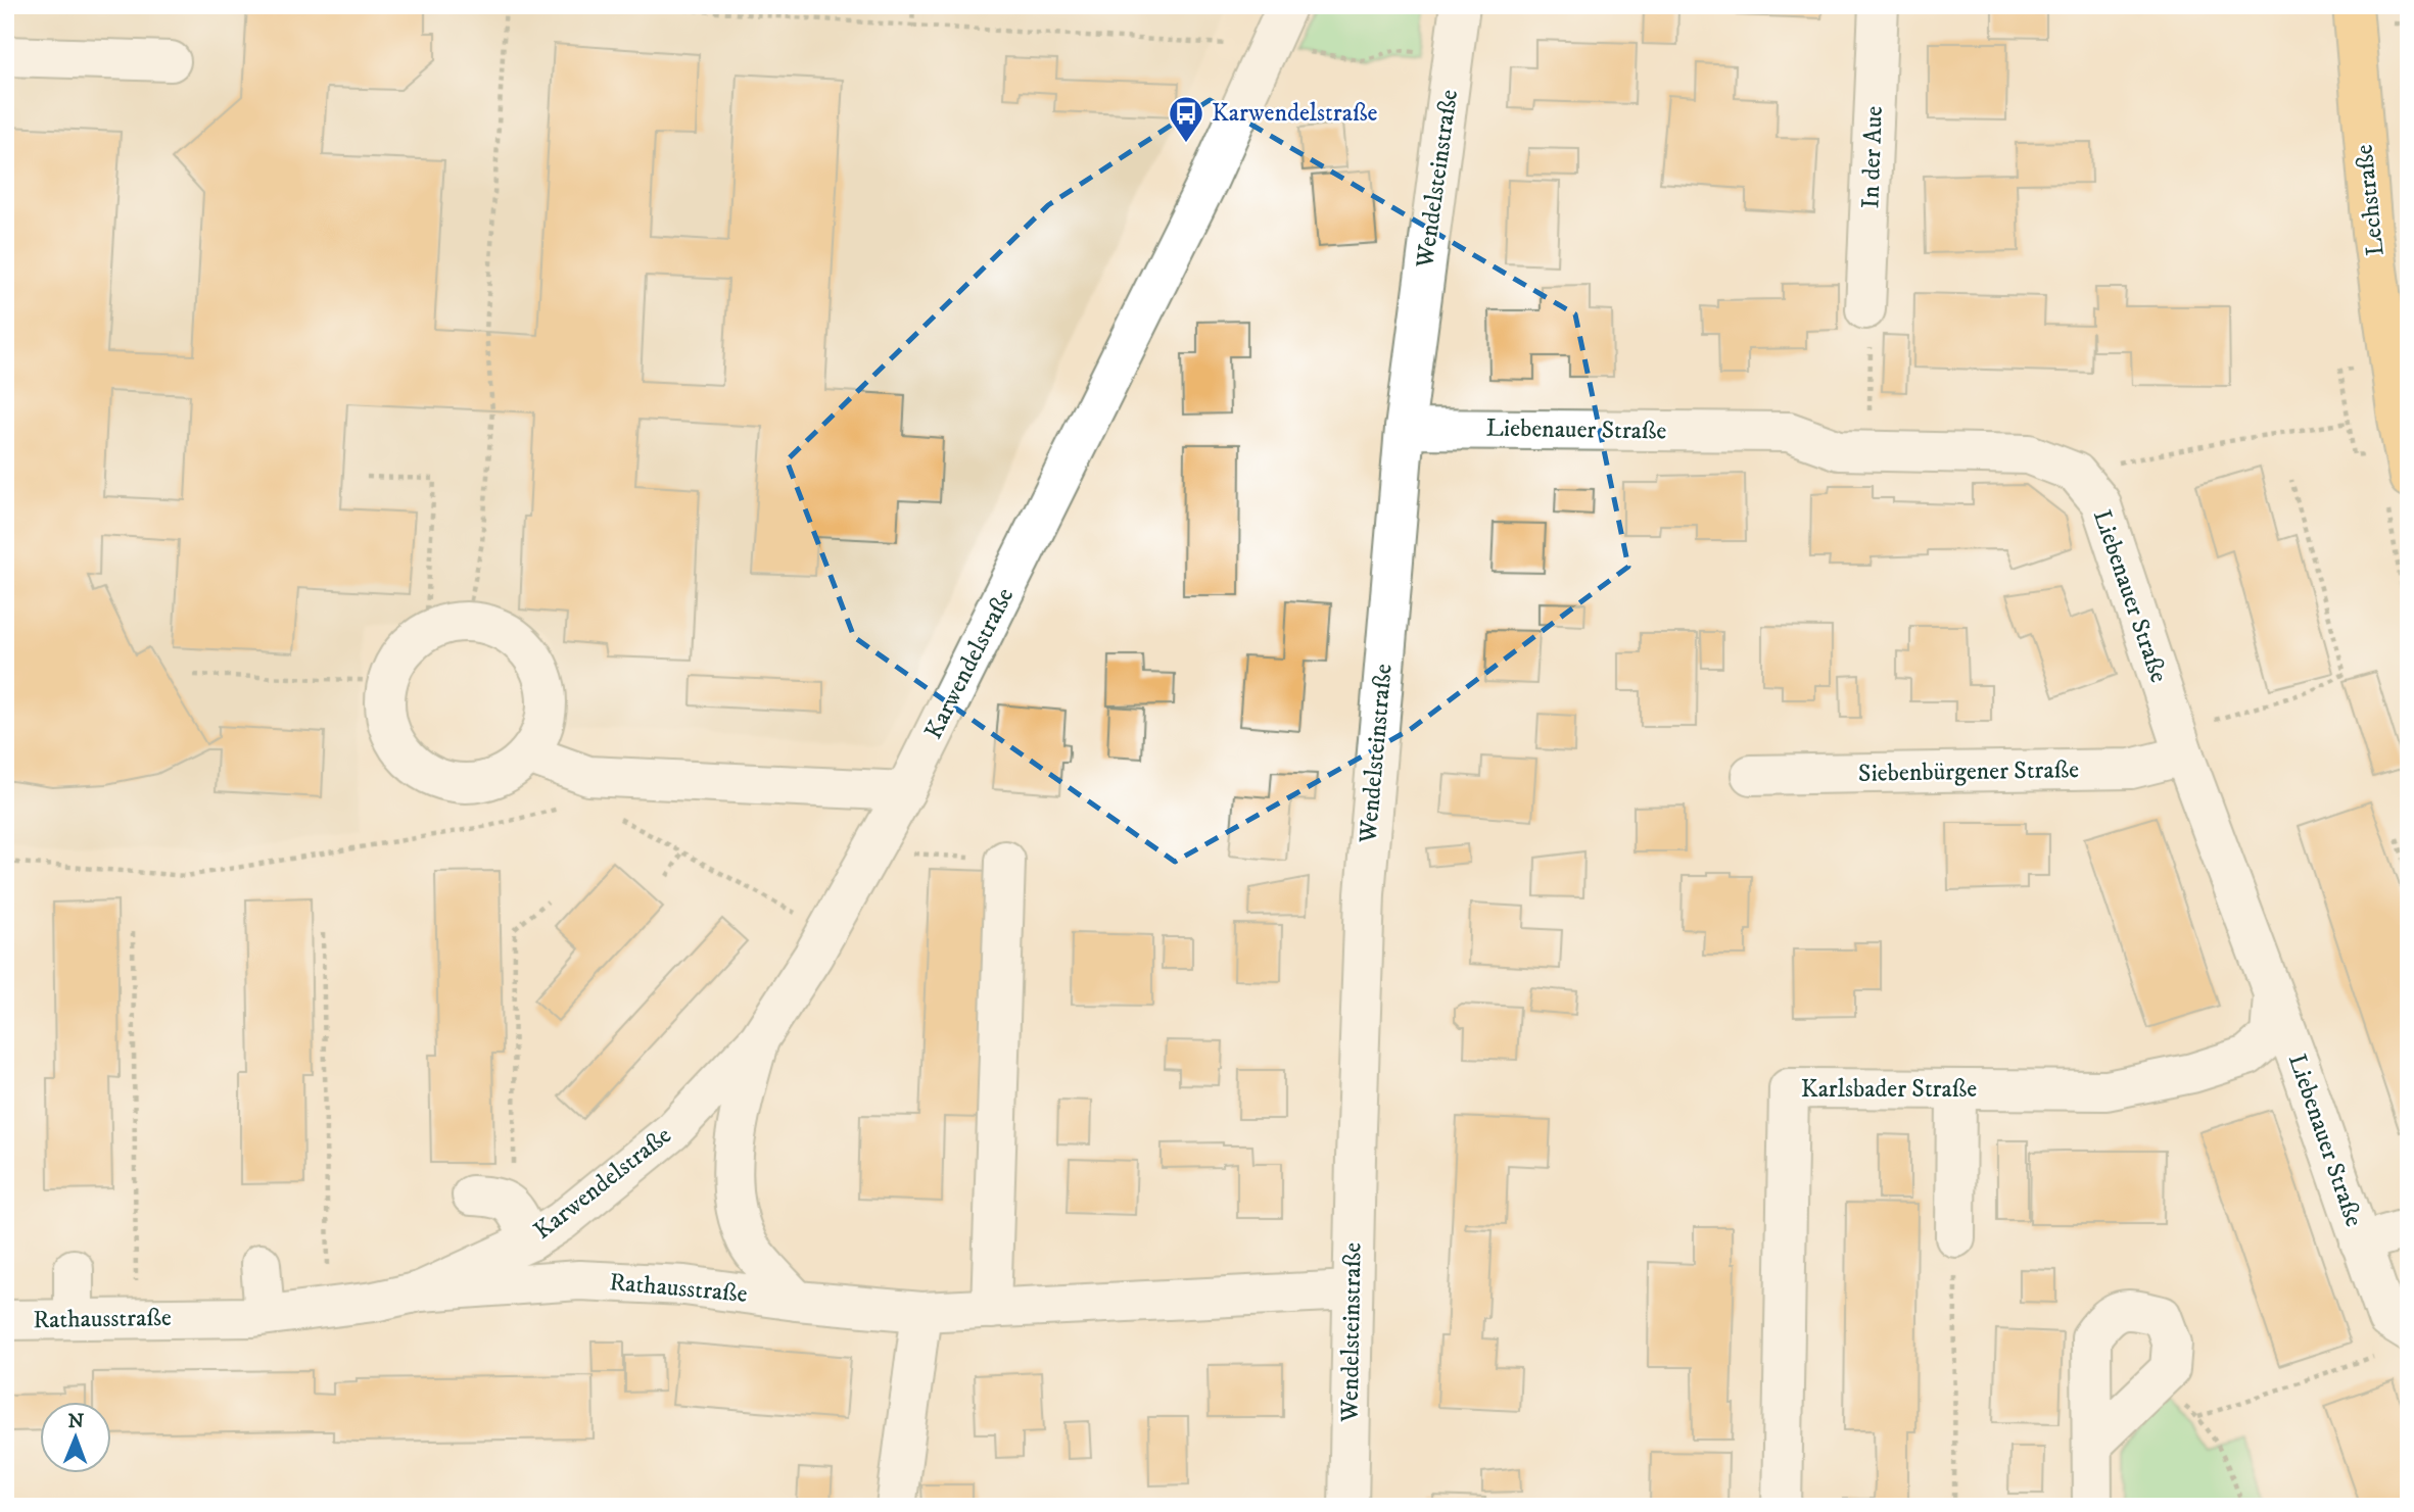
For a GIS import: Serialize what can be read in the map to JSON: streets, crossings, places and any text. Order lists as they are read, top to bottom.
{
  "streets": {
    "main road": ["Lechstraße"],
    "street": [
      "In der Aue",
      "Wendelsteinstraße",
      "Liebenauer Straße",
      "Karwendelstraße",
      "Siebenbürgener Straße",
      "Karlsbader Straße",
      "Rathausstraße"
    ]
  },
  "crossings": [
    ["Wendelsteinstraße", "Liebenauer Straße"],
    ["Wendelsteinstraße", "Rathausstraße"],
    ["Liebenauer Straße", "Siebenbürgener Straße"],
    ["Liebenauer Straße", "Karlsbader Straße"],
    ["Karwendelstraße", "Rathausstraße"]
  ],
  "places": {
    "bus stop": ["Karwendelstraße"]
  },
  "north": "top"
}
